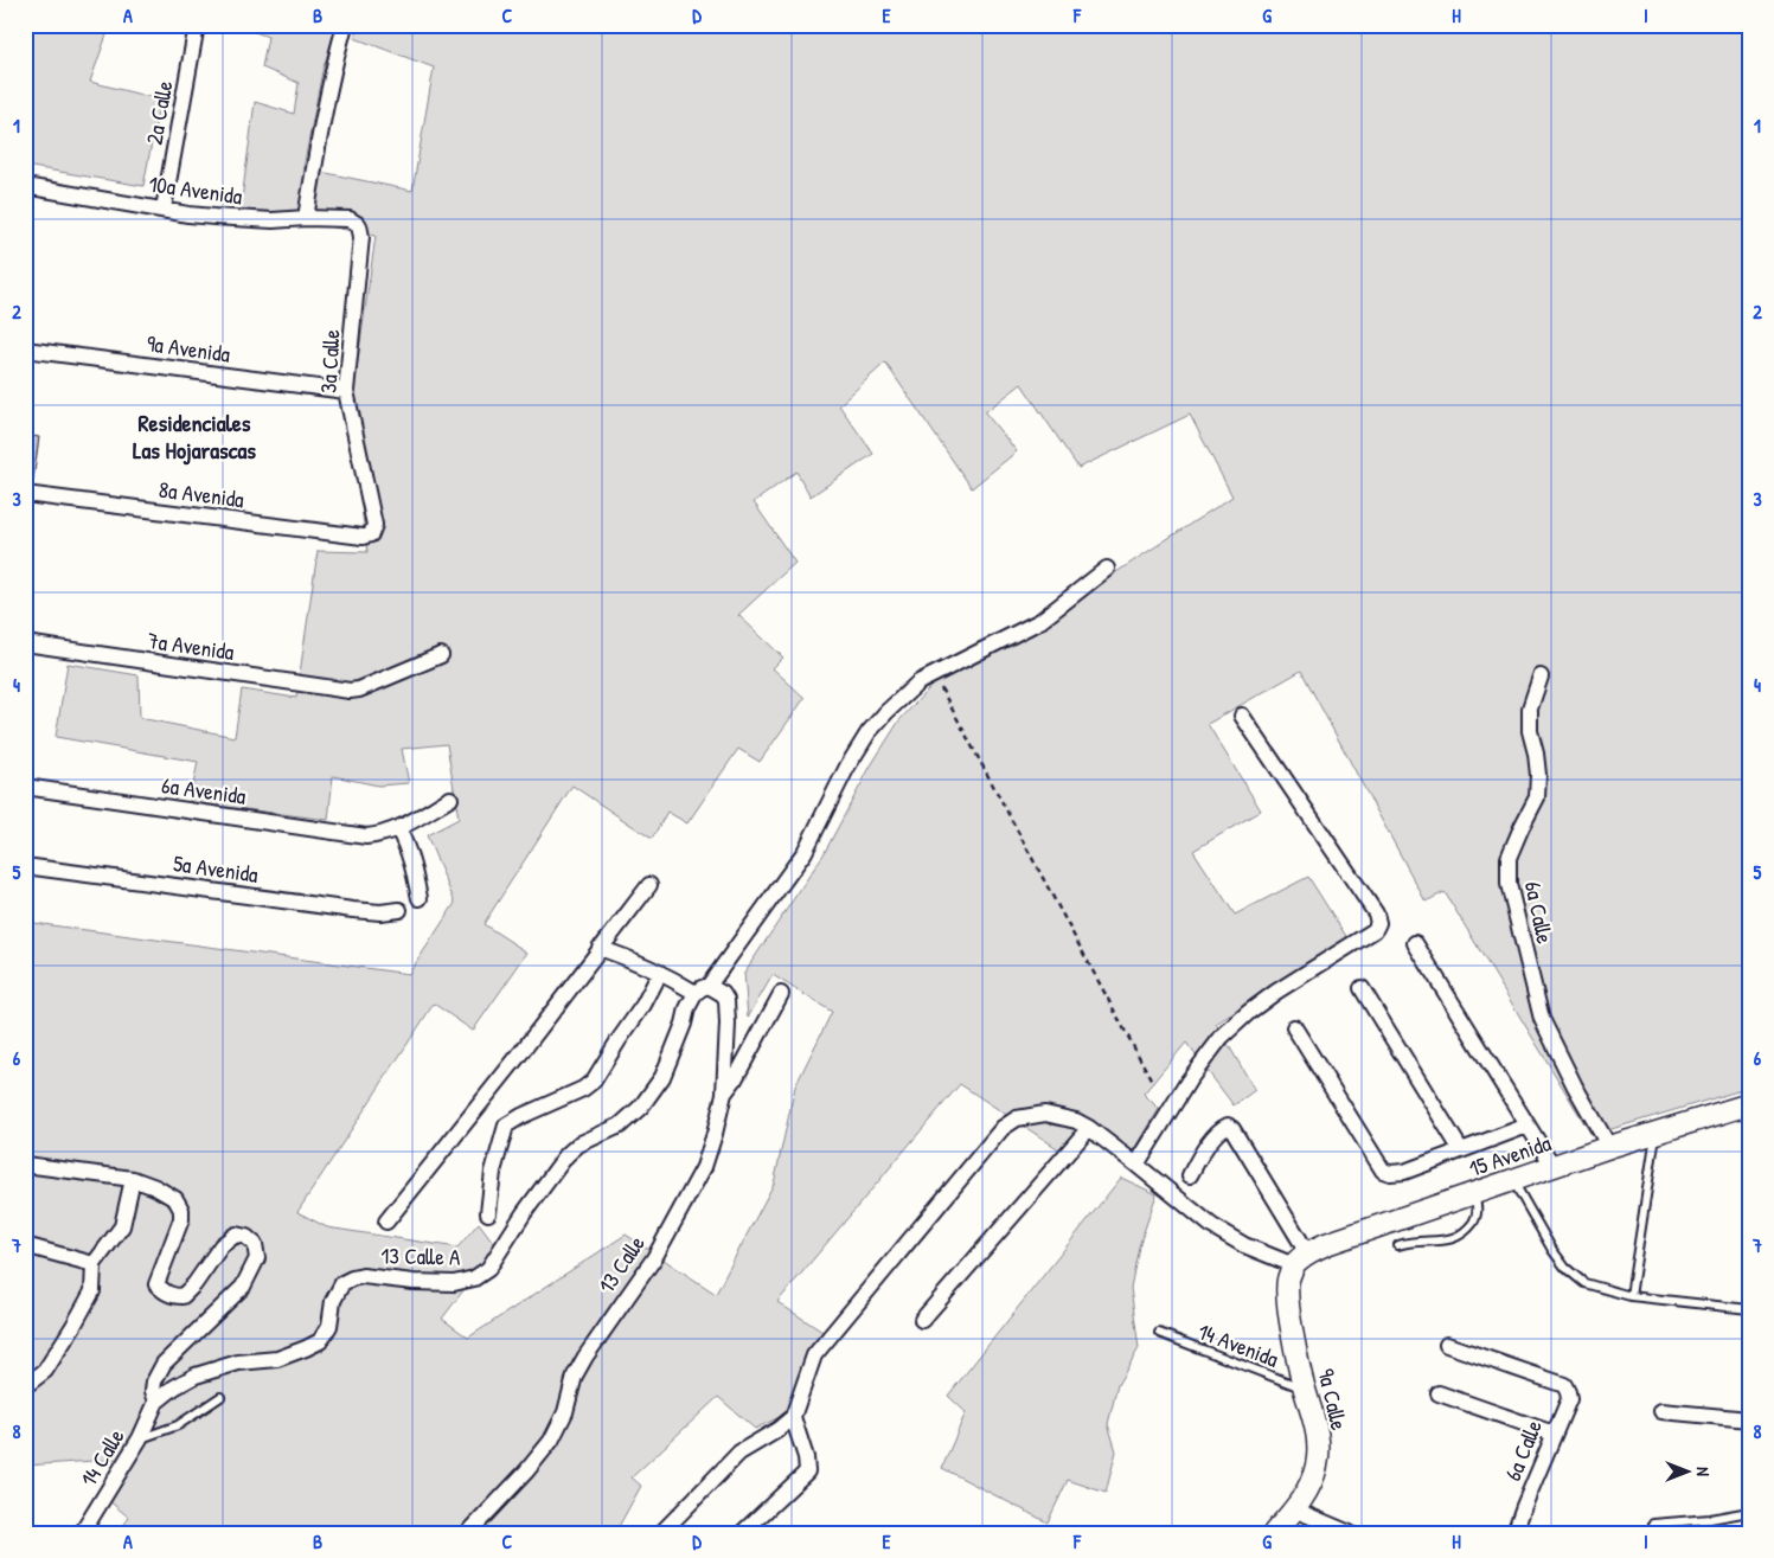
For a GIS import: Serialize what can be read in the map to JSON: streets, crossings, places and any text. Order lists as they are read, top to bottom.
{
  "streets": {
    "street": [
      "2a Calle",
      "10a Avenida",
      "9a Avenida",
      "3a Calle",
      "8a Avenida",
      "7a Avenida",
      "6a Avenida",
      "5a Avenida",
      "6a Calle",
      "15 Avenida",
      "13 Calle A",
      "13 Calle",
      "9a Calle",
      "14 Calle"
    ],
    "lane": ["14 Avenida"]
  },
  "crossings": [
    ["2a Calle", "10a Avenida"],
    ["10a Avenida", "3a Calle"],
    ["9a Avenida", "3a Calle"],
    ["3a Calle", "8a Avenida"],
    ["6a Calle", "15 Avenida"],
    ["15 Avenida", "9a Calle"],
    ["13 Calle A", "13 Calle"],
    ["13 Calle A", "14 Calle"],
    ["14 Avenida", "9a Calle"]
  ],
  "districts": ["Residenciales Las Hojarascas"],
  "north": "right",
  "grid": {
    "columns": [
      "A",
      "B",
      "C",
      "D",
      "E",
      "F",
      "G",
      "H",
      "I"
    ],
    "rows": [
      "1",
      "2",
      "3",
      "4",
      "5",
      "6",
      "7",
      "8"
    ]
  }
}
